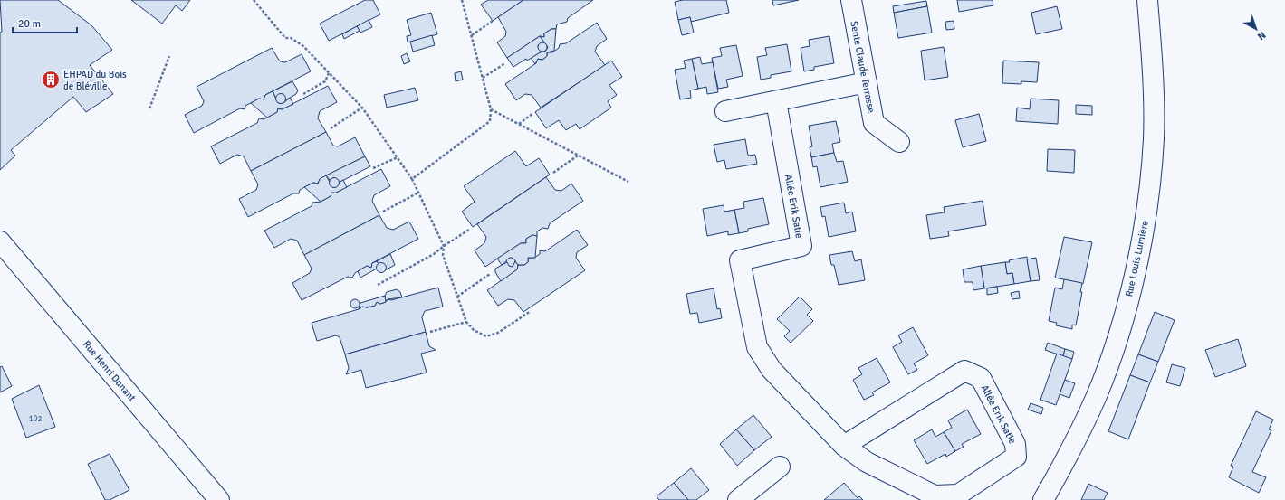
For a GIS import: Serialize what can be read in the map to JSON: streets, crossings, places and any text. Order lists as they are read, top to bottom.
{
  "streets": {
    "street": [
      "Sente Claude Terrasse",
      "Allée Erik Satie",
      "Rue Louis Lumière",
      "Rue Henri Dunant"
    ]
  },
  "places": {
    "building": ["EHPAD du Bois de Bléville"]
  },
  "house_numbers": ["102"],
  "scale_bar": "20 m",
  "north": "bottom right"
}
